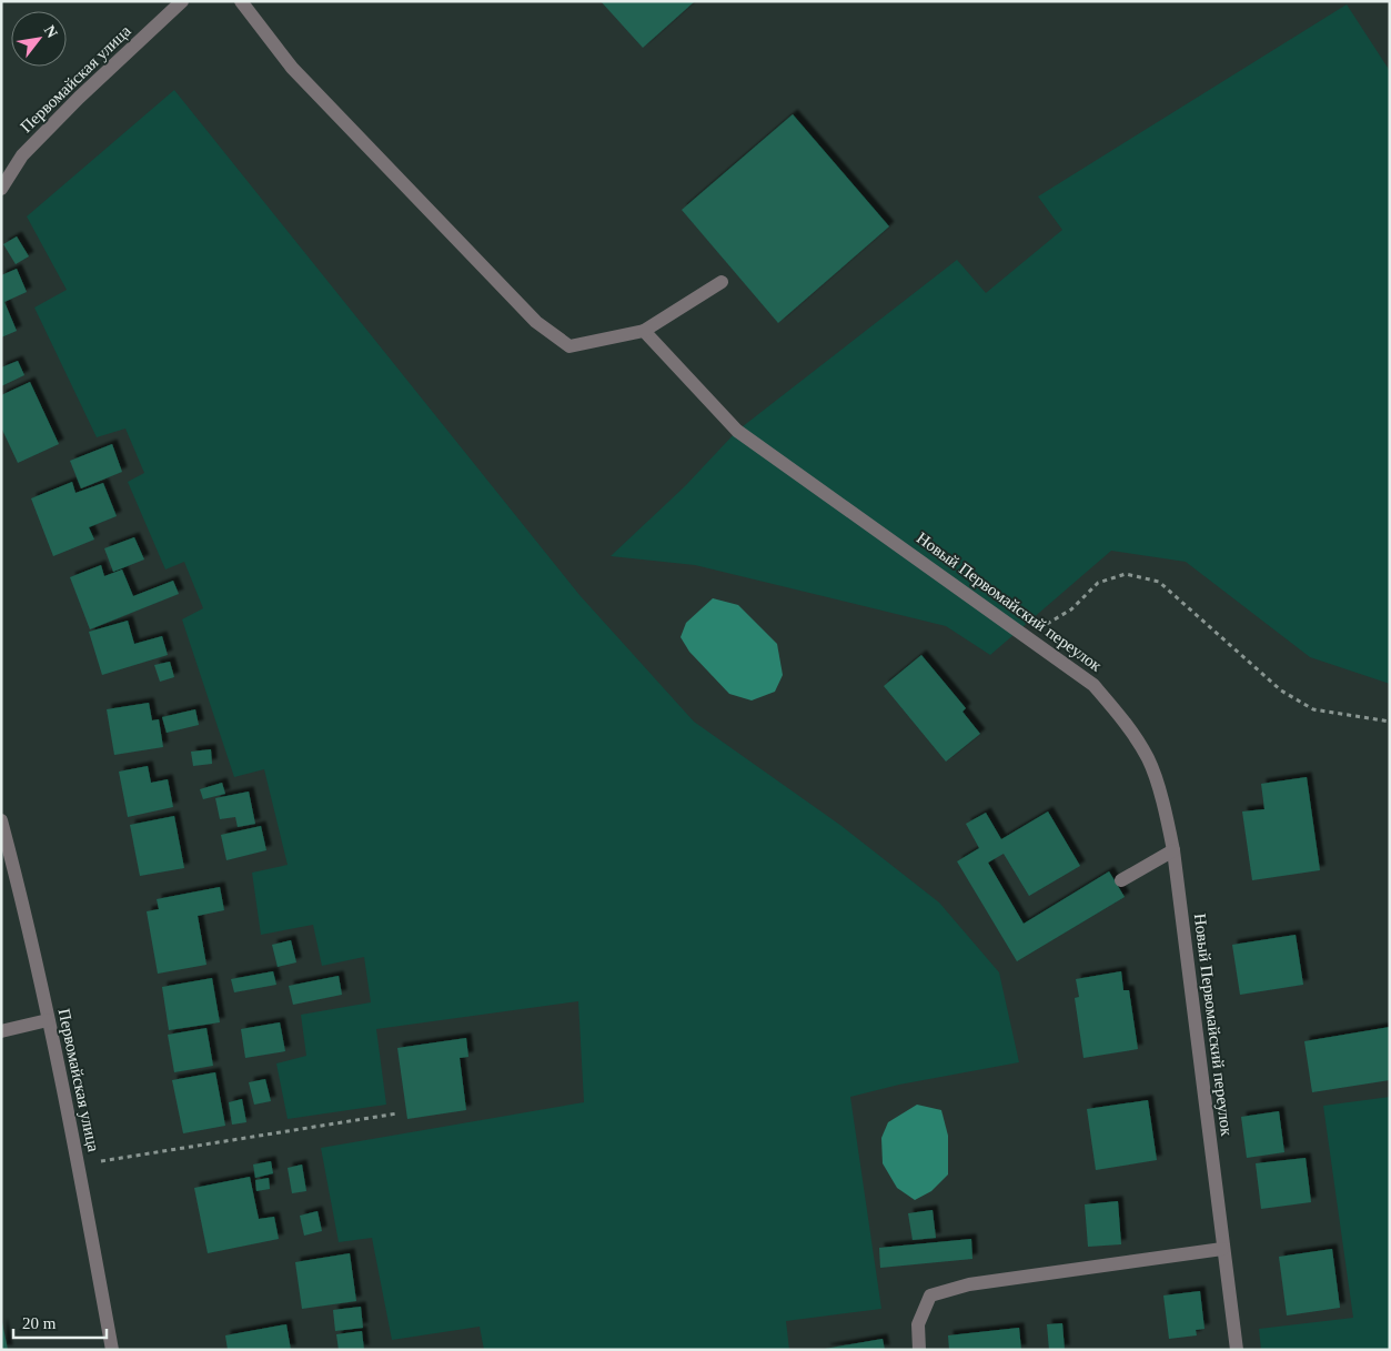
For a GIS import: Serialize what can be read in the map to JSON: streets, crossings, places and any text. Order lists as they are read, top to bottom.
{
  "streets": {
    "street": ["Первомайская улица", "Новый Первомайский переулок"]
  },
  "scale_bar": "20 m",
  "north": "top right"
}
